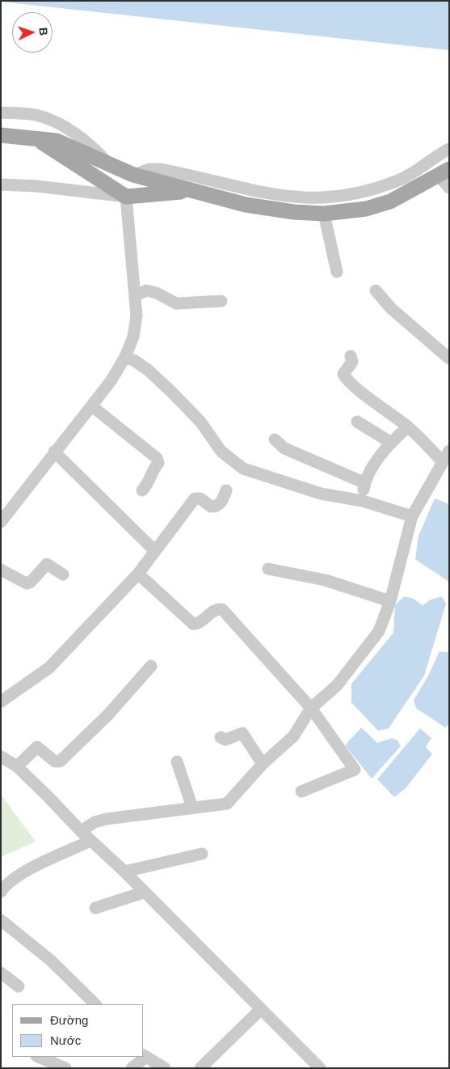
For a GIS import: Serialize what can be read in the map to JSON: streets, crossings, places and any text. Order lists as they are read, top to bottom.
{
  "legend": ["Đường", "Nước"],
  "north": "right"
}
